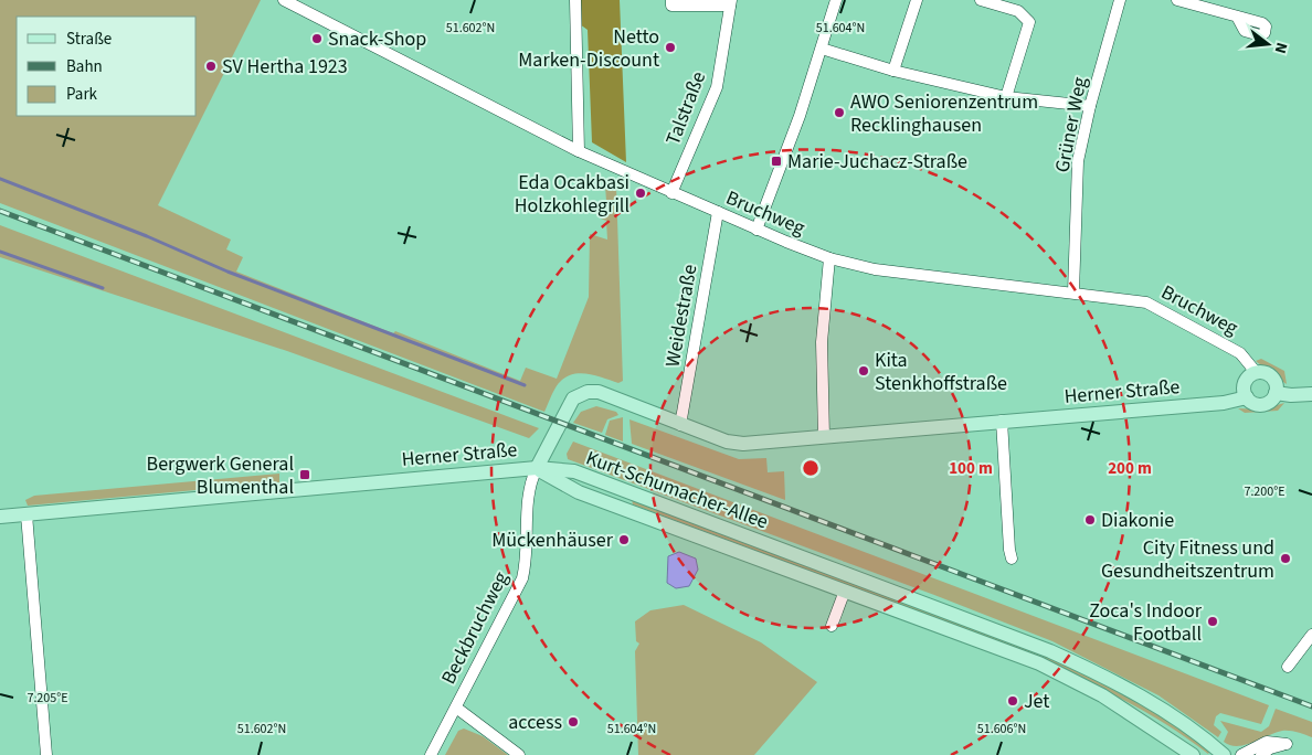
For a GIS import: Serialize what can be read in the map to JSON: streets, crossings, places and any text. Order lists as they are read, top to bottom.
{
  "streets": {
    "main road": ["Herner Straße", "Kurt-Schumacher-Allee"],
    "street": [
      "Talstraße",
      "Grüner Weg",
      "Bruchweg",
      "Weidestraße",
      "Beckbruchweg"
    ]
  },
  "crossings": [
    ["Talstraße", "Bruchweg"],
    ["Grüner Weg", "Bruchweg"],
    ["Bruchweg", "Weidestraße"],
    ["Bruchweg", "Herner Straße"],
    ["Weidestraße", "Herner Straße"],
    ["Herner Straße", "Kurt-Schumacher-Allee"],
    ["Herner Straße", "Beckbruchweg"],
    ["Kurt-Schumacher-Allee", "Beckbruchweg"]
  ],
  "places": {
    "other": [
      "Snack-Shop",
      "Netto Marken-Discount",
      "SV Hertha 1923",
      "AWO Seniorenzentrum Recklinghausen",
      "Eda Ocakbasi Holzkohlegrill",
      "Kita Stenkhoffstraße",
      "Diakonie",
      "Mückenhäuser",
      "City Fitness und Gesundheitszentrum",
      "Zoca's Indoor Football",
      "Jet",
      "access"
    ],
    "transit": ["Marie-Juchacz-Straße", "Bergwerk General Blumenthal"]
  },
  "legend": ["Straße", "Bahn", "Park"],
  "north": "right",
  "coordinates": [
    "51.602°N",
    "51.604°N",
    "7.200°E",
    "7.205°E",
    "51.606°N"
  ],
  "rings": ["100 m", "200 m"]
}
